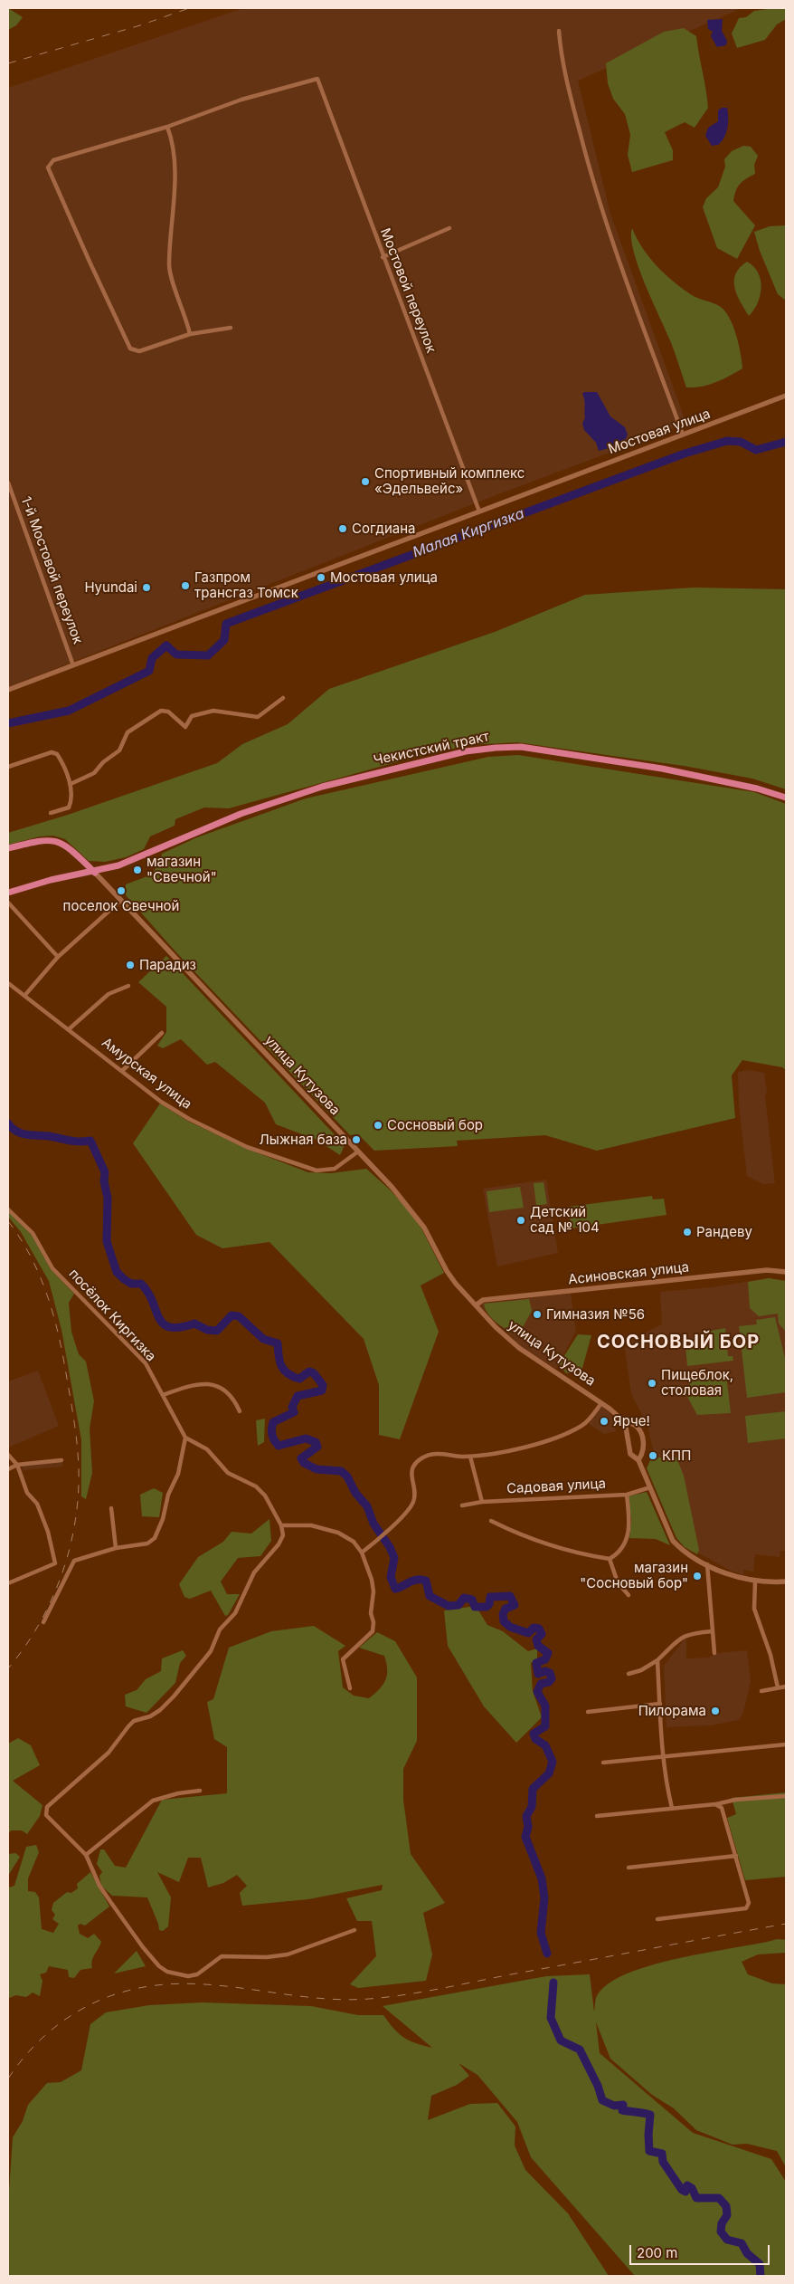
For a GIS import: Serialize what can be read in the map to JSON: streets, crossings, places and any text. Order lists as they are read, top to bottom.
{
  "streets": {
    "main road": ["Чекистский тракт"],
    "street": [
      "Мостовой переулок",
      "Мостовая улица",
      "1-й Мостовой переулок",
      "Амурская улица",
      "улица Кутузова",
      "Асиновская улица",
      "посёлок Киргизка",
      "Садовая улица"
    ]
  },
  "crossings": [
    ["Мостовой переулок", "Мостовая улица"],
    ["Мостовая улица", "1-й Мостовой переулок"],
    ["Чекистский тракт", "улица Кутузова"],
    ["Амурская улица", "улица Кутузова"],
    ["улица Кутузова", "Асиновская улица"]
  ],
  "districts": ["СОСНОВЫЙ БОР"],
  "water": ["Малая Киргизка"],
  "places": [
    "Спортивный комплекс «Эдельвейс»",
    "Согдиана",
    "Мостовая улица",
    "Газпром трансгаз Томск",
    "Hyundai",
    "магазин \"Свечной\"",
    "поселок Свечной",
    "Парадиз",
    "Сосновый бор",
    "Лыжная база",
    "Детский сад № 104",
    "Рандеву",
    "Гимназия №56",
    "Пищеблок, столовая",
    "Ярче!",
    "КПП",
    "магазин \"Сосновый бор\"",
    "Пилорама"
  ],
  "scale_bar": "200 m"
}
